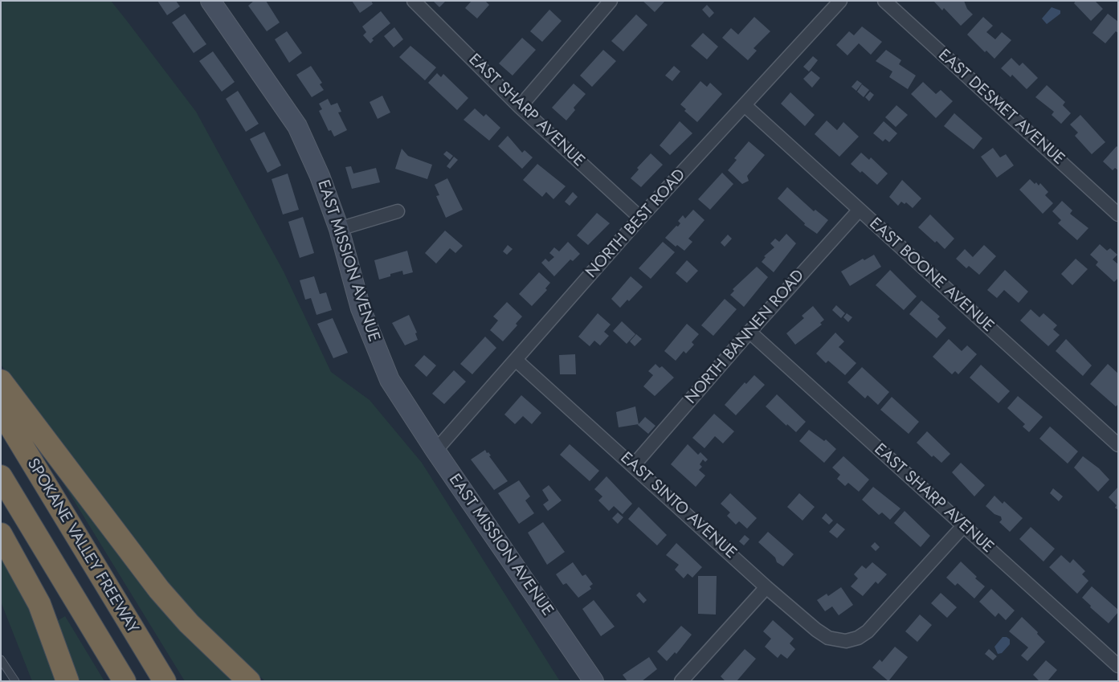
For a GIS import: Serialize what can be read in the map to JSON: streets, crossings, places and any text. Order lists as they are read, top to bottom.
{
  "streets": {
    "highway": ["SPOKANE VALLEY FREEWAY"],
    "street": [
      "EAST DESMET AVENUE",
      "EAST SHARP AVENUE",
      "NORTH BEST ROAD",
      "EAST MISSION AVENUE",
      "EAST BOONE AVENUE",
      "NORTH BANNEN ROAD",
      "EAST SINTO AVENUE"
    ]
  },
  "crossings": [
    ["EAST SHARP AVENUE", "NORTH BEST ROAD"],
    ["EAST SHARP AVENUE", "NORTH BANNEN ROAD"],
    ["EAST SHARP AVENUE", "EAST SINTO AVENUE"],
    ["NORTH BEST ROAD", "EAST MISSION AVENUE"],
    ["NORTH BEST ROAD", "EAST BOONE AVENUE"],
    ["NORTH BEST ROAD", "EAST SINTO AVENUE"],
    ["EAST BOONE AVENUE", "NORTH BANNEN ROAD"],
    ["NORTH BANNEN ROAD", "EAST SINTO AVENUE"]
  ]
}
